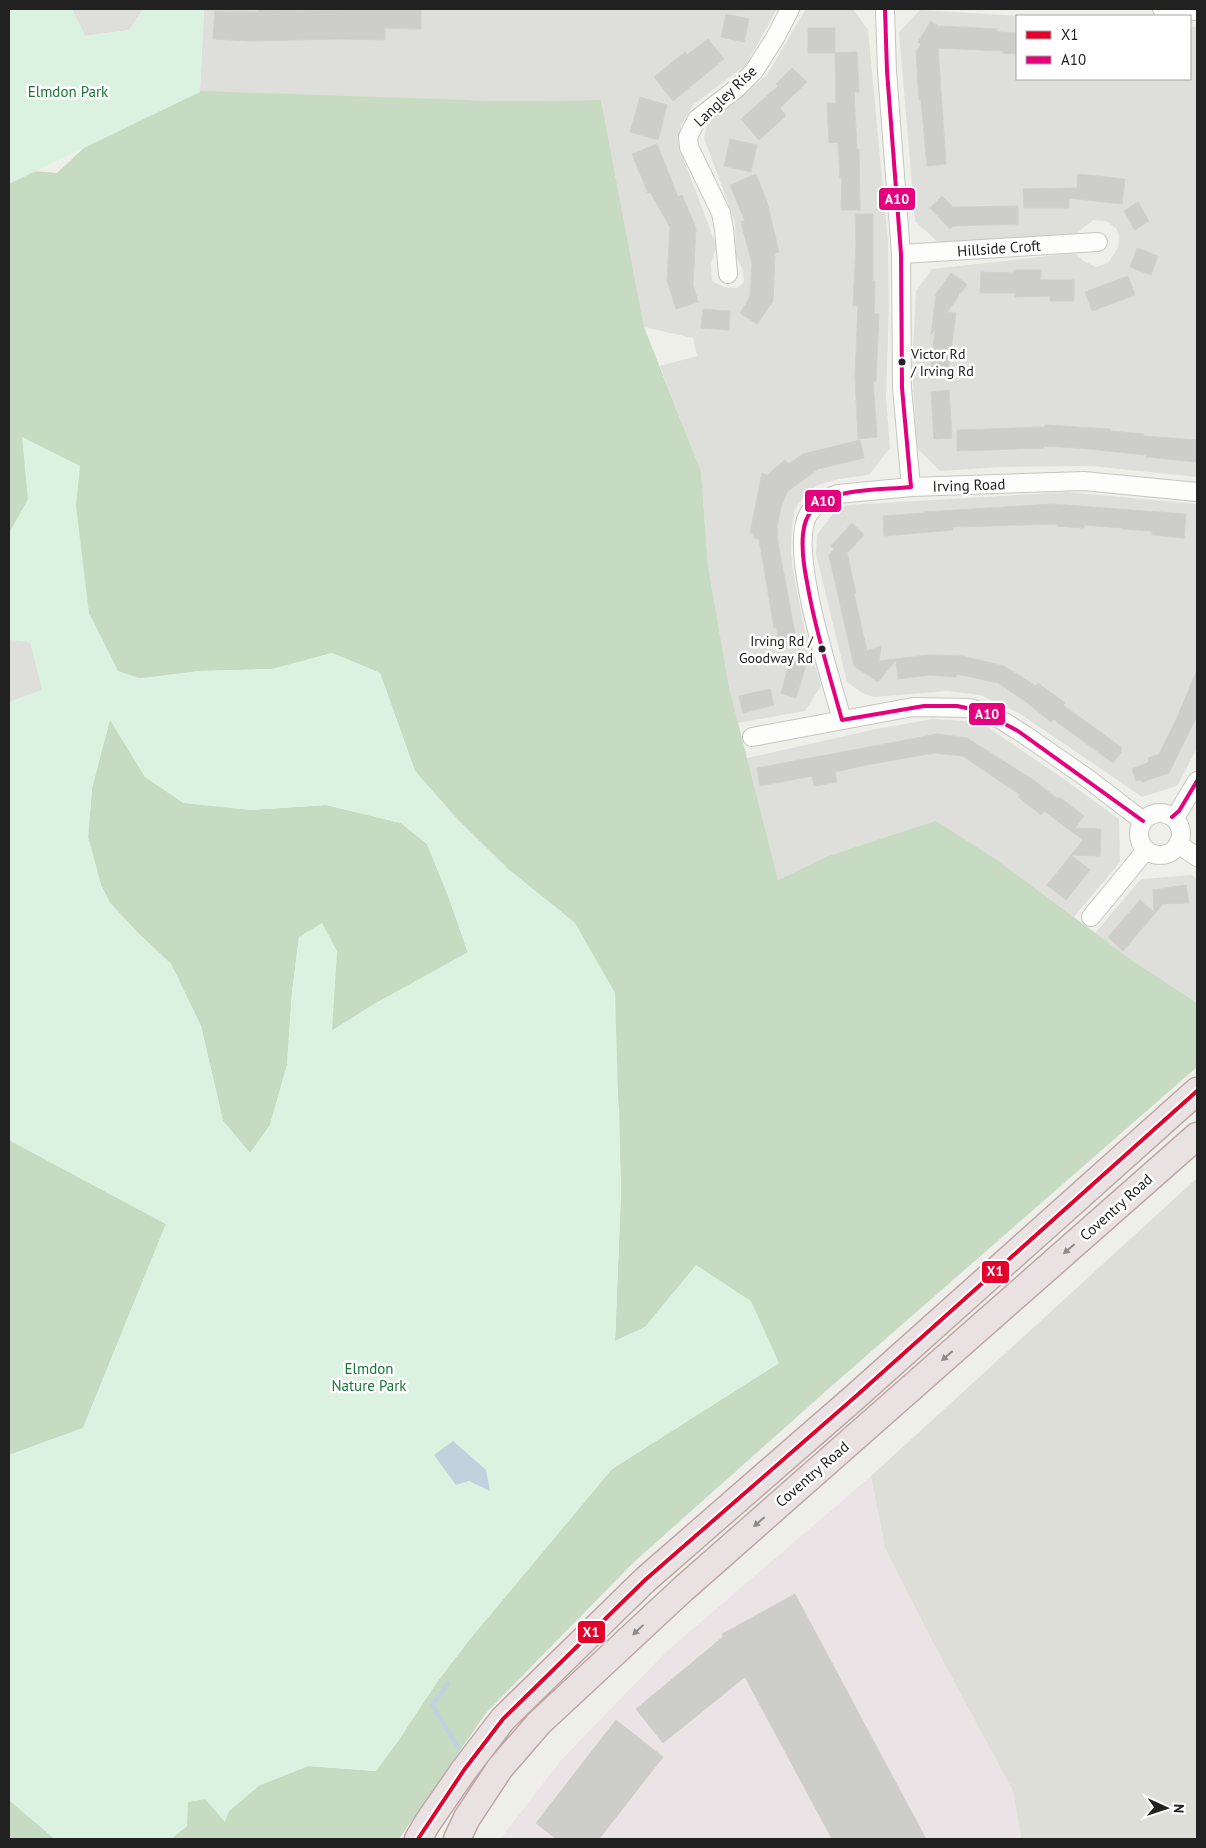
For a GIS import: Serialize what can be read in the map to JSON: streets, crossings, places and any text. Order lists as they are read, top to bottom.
{
  "streets": {
    "highway": ["Coventry Road"],
    "street": ["Langley Rise", "Hillside Croft", "Irving Road"]
  },
  "parks": ["Elmdon Park", "Elmdon Nature Park"],
  "places": ["Victor Rd / Irving Rd", "Irving Rd / Goodway Rd"],
  "lines": ["transit line A10", "transit line X1"],
  "legend": ["X1", "A10"],
  "north": "right"
}
